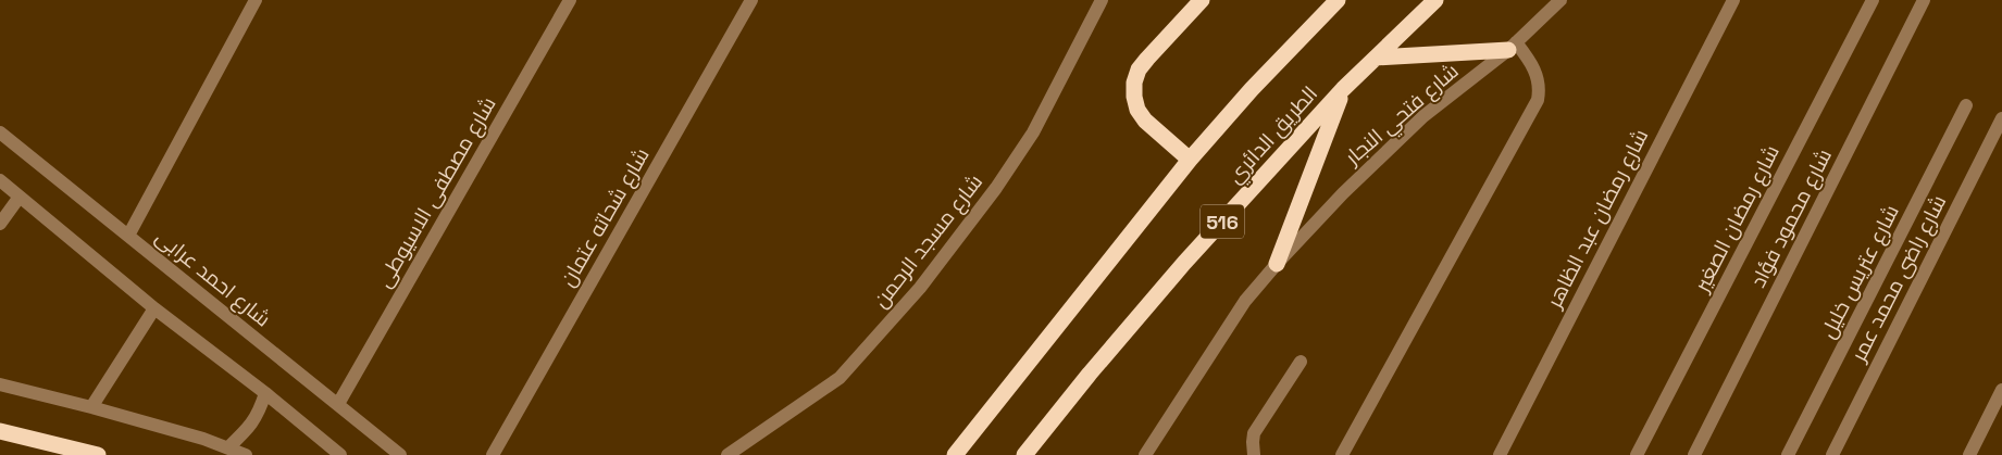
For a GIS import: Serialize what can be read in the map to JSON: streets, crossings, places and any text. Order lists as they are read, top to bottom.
{
  "streets": {
    "highway": ["الطريق الدائري", "516"],
    "street": [
      "شارع فتحي النجار",
      "شارع مصطفى الاسيوطى",
      "شارع شحاته عتمان",
      "شارع رمضان عبد الظاهر",
      "شارع رمضان الصغير",
      "شارع محمود فؤاد",
      "شارع مسجد الرحمن",
      "شارع عتريس خليل",
      "شارع احمد عرابى",
      "شارع راضى محمد عمر"
    ]
  },
  "crossings": [
    ["شارع مصطفى الاسيوطى", "شارع احمد عرابى"]
  ]
}
